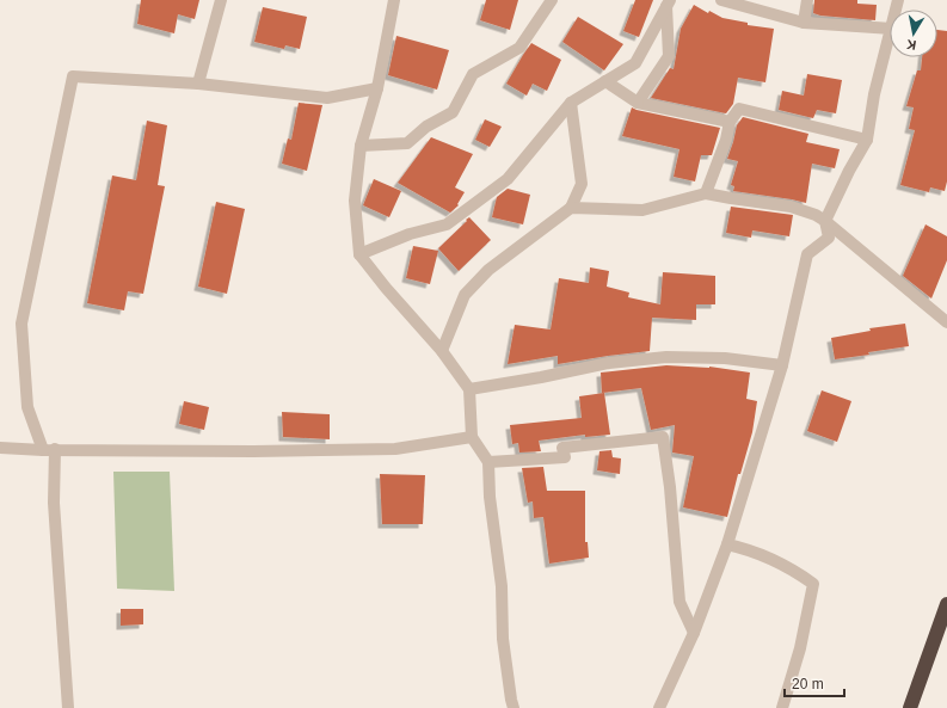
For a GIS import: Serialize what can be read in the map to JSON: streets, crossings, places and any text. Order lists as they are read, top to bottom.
{
  "scale_bar": "20 m",
  "north": "bottom"
}
